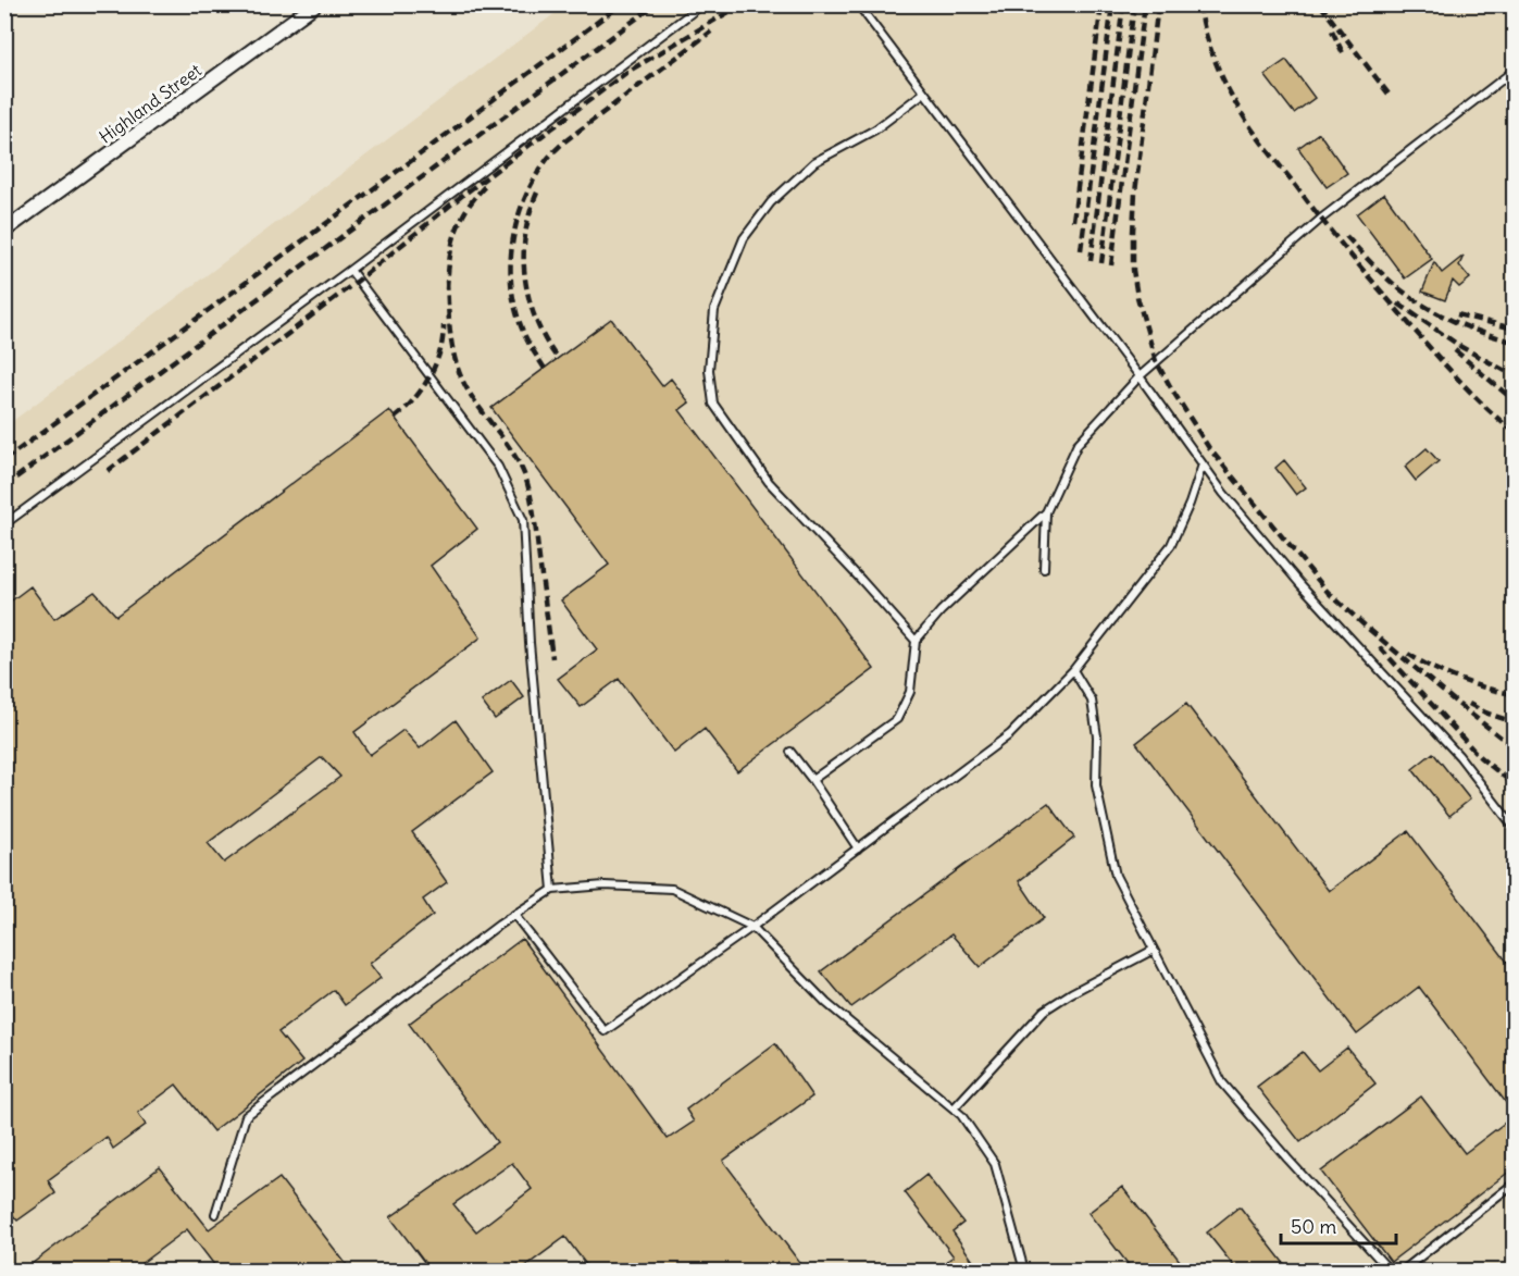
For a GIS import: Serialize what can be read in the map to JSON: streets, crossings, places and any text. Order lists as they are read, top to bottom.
{
  "streets": {
    "street": ["Highland Street"]
  },
  "scale_bar": "50 m"
}
